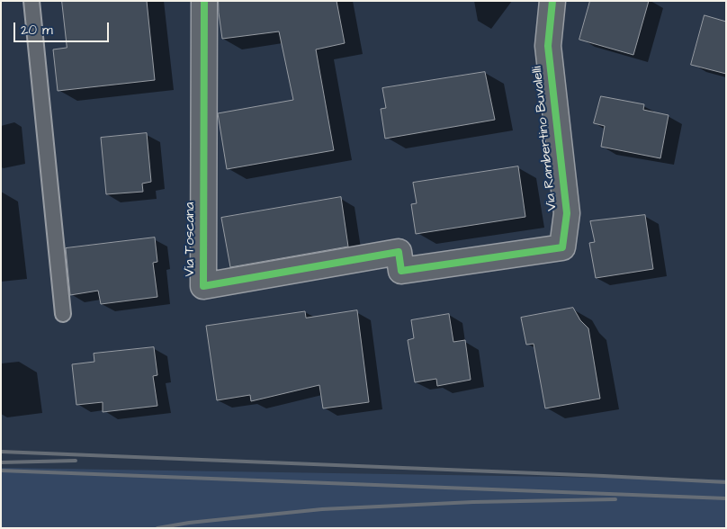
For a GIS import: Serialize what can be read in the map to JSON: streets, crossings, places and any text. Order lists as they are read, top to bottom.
{
  "streets": {
    "street": ["Via Rambertino Buvalelli", "Via Toscana"]
  },
  "crossings": [
    ["Via Rambertino Buvalelli", "Via Toscana"]
  ],
  "scale_bar": "20 m"
}
